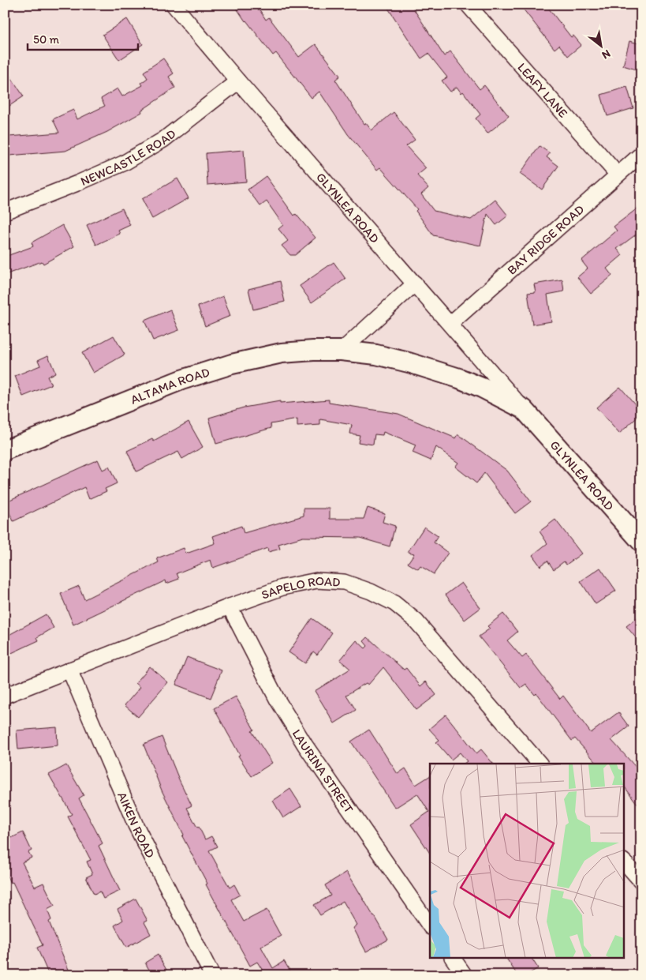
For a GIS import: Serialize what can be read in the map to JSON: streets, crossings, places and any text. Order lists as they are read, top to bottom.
{
  "streets": {
    "street": [
      "LEAFY LANE",
      "NEWCASTLE ROAD",
      "GLYNLEA ROAD",
      "BAY RIDGE ROAD",
      "ALTAMA ROAD",
      "SAPELO ROAD",
      "LAURINA STREET",
      "AIKEN ROAD"
    ]
  },
  "crossings": [
    ["LEAFY LANE", "BAY RIDGE ROAD"],
    ["NEWCASTLE ROAD", "GLYNLEA ROAD"],
    ["GLYNLEA ROAD", "BAY RIDGE ROAD"],
    ["GLYNLEA ROAD", "ALTAMA ROAD"],
    ["SAPELO ROAD", "LAURINA STREET"],
    ["SAPELO ROAD", "AIKEN ROAD"]
  ],
  "scale_bar": "50 m",
  "north": "bottom right"
}
